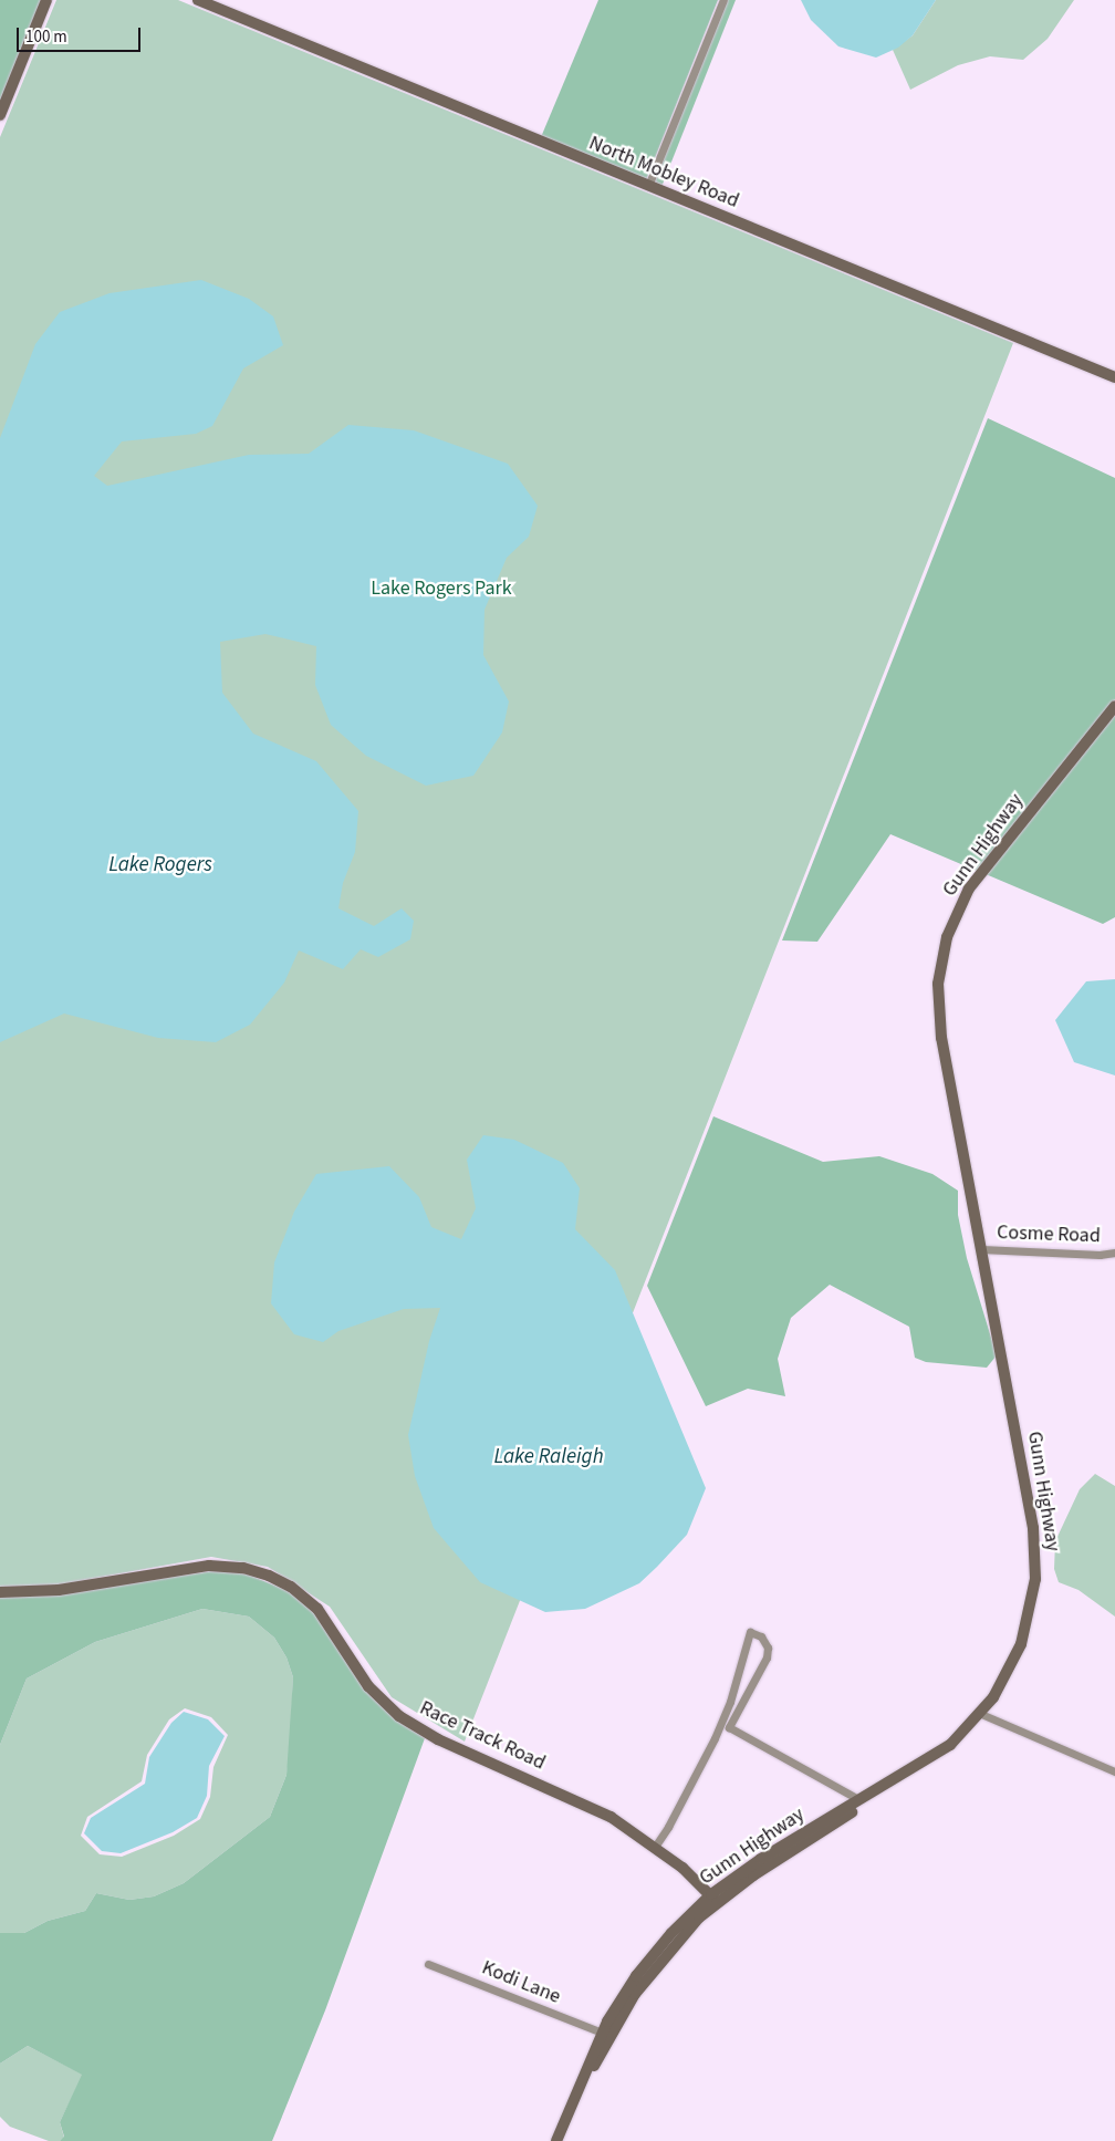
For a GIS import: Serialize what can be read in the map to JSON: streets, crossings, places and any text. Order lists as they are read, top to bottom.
{
  "streets": {
    "main road": ["North Mobley Road", "Gunn Highway", "Race Track Road"],
    "street": ["Cosme Road", "Kodi Lane"]
  },
  "crossings": [
    ["Gunn Highway", "Cosme Road"],
    ["Gunn Highway", "Race Track Road"],
    ["Gunn Highway", "Kodi Lane"]
  ],
  "water": ["Lake Rogers", "Lake Raleigh"],
  "parks": ["Lake Rogers Park"],
  "scale_bar": "100 m"
}
